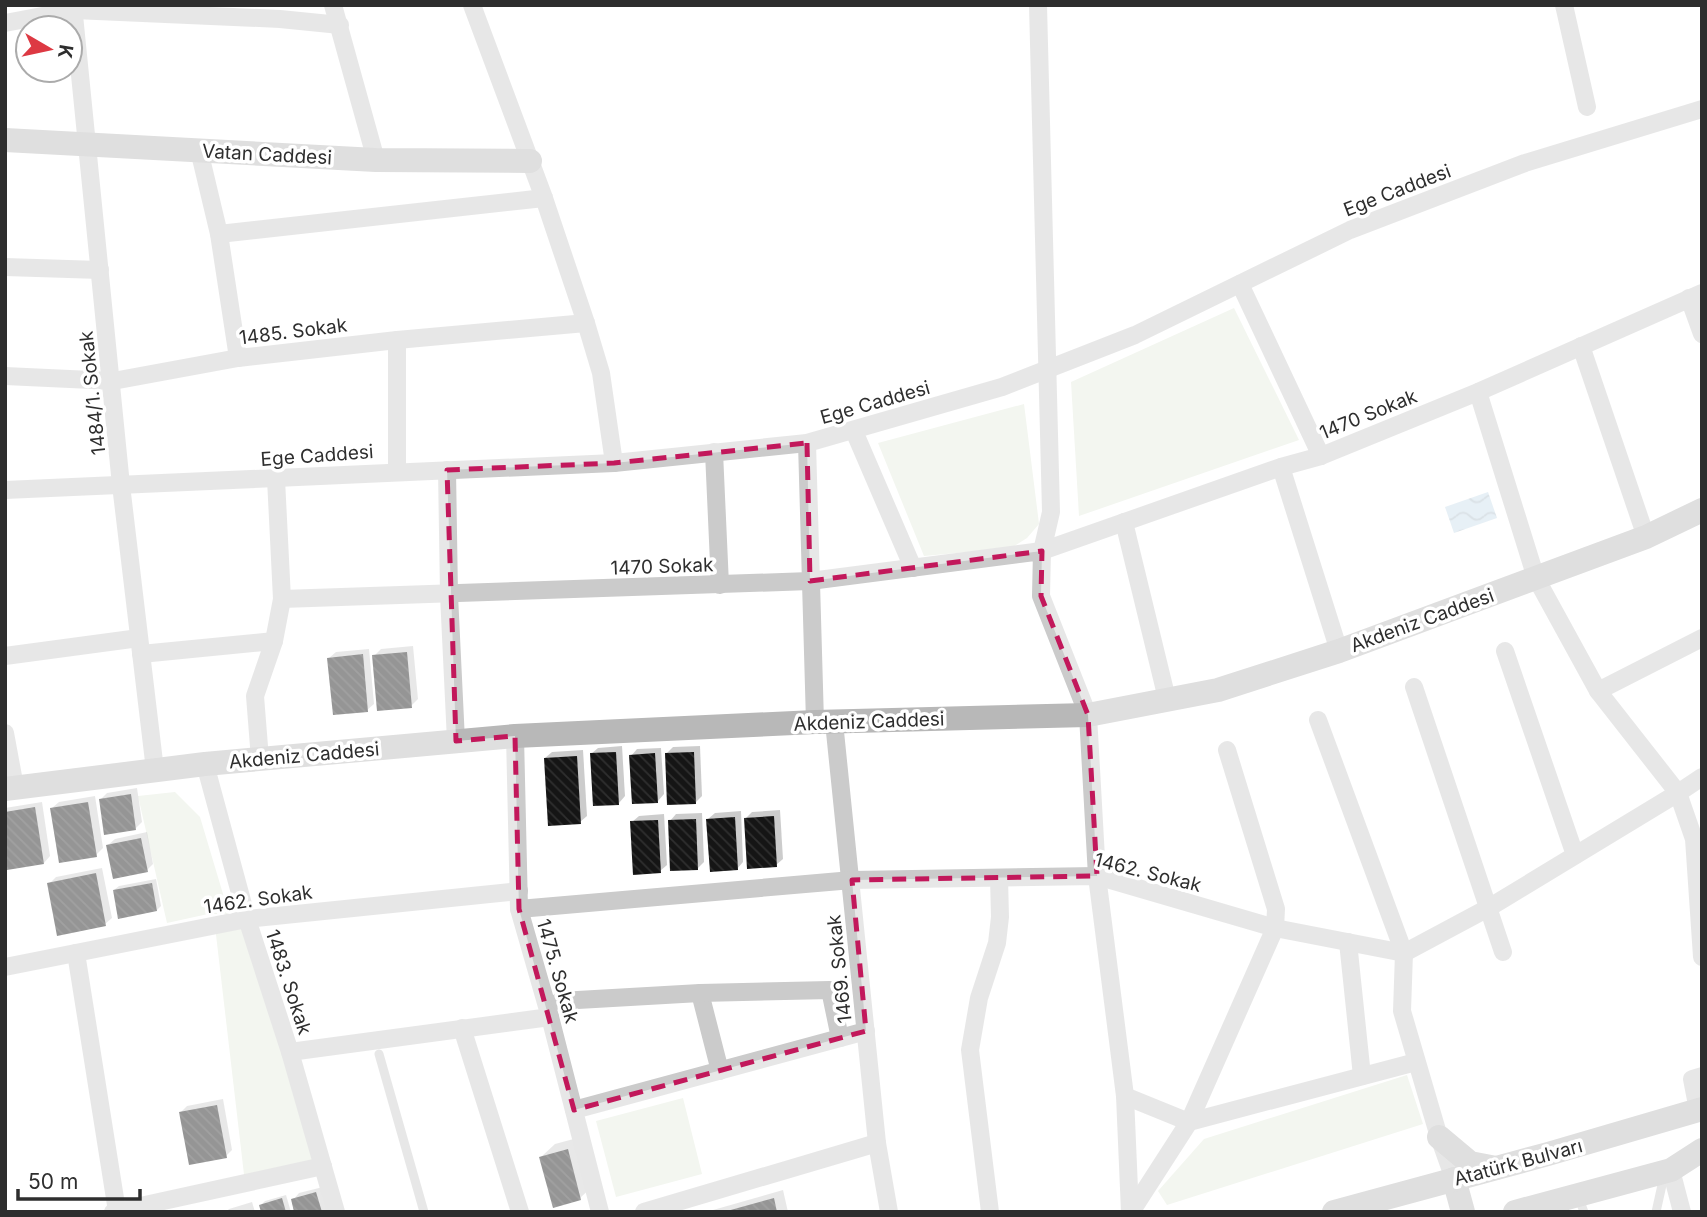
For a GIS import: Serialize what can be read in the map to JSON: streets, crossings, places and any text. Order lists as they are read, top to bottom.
{
  "streets": {
    "street": [
      "Vatan Caddesi",
      "Ege Caddesi",
      "1485. Sokak",
      "1484/1. Sokak",
      "1470 Sokak",
      "Akdeniz Caddesi",
      "1462. Sokak",
      "1469. Sokak",
      "1475. Sokak",
      "1483. Sokak",
      "Atatürk Bulvarı"
    ]
  },
  "crossings": [
    ["Vatan Caddesi", "1484/1. Sokak"],
    ["Ege Caddesi", "1484/1. Sokak"],
    ["Ege Caddesi", "1469. Sokak"],
    ["1485. Sokak", "1484/1. Sokak"],
    ["1484/1. Sokak", "Akdeniz Caddesi"],
    ["1470 Sokak", "1469. Sokak"],
    ["Akdeniz Caddesi", "1469. Sokak"],
    ["Akdeniz Caddesi", "1475. Sokak"],
    ["Akdeniz Caddesi", "1483. Sokak"],
    ["1462. Sokak", "1469. Sokak"],
    ["1462. Sokak", "1475. Sokak"],
    ["1462. Sokak", "1483. Sokak"]
  ],
  "scale_bar": "50 m",
  "north": "right"
}
